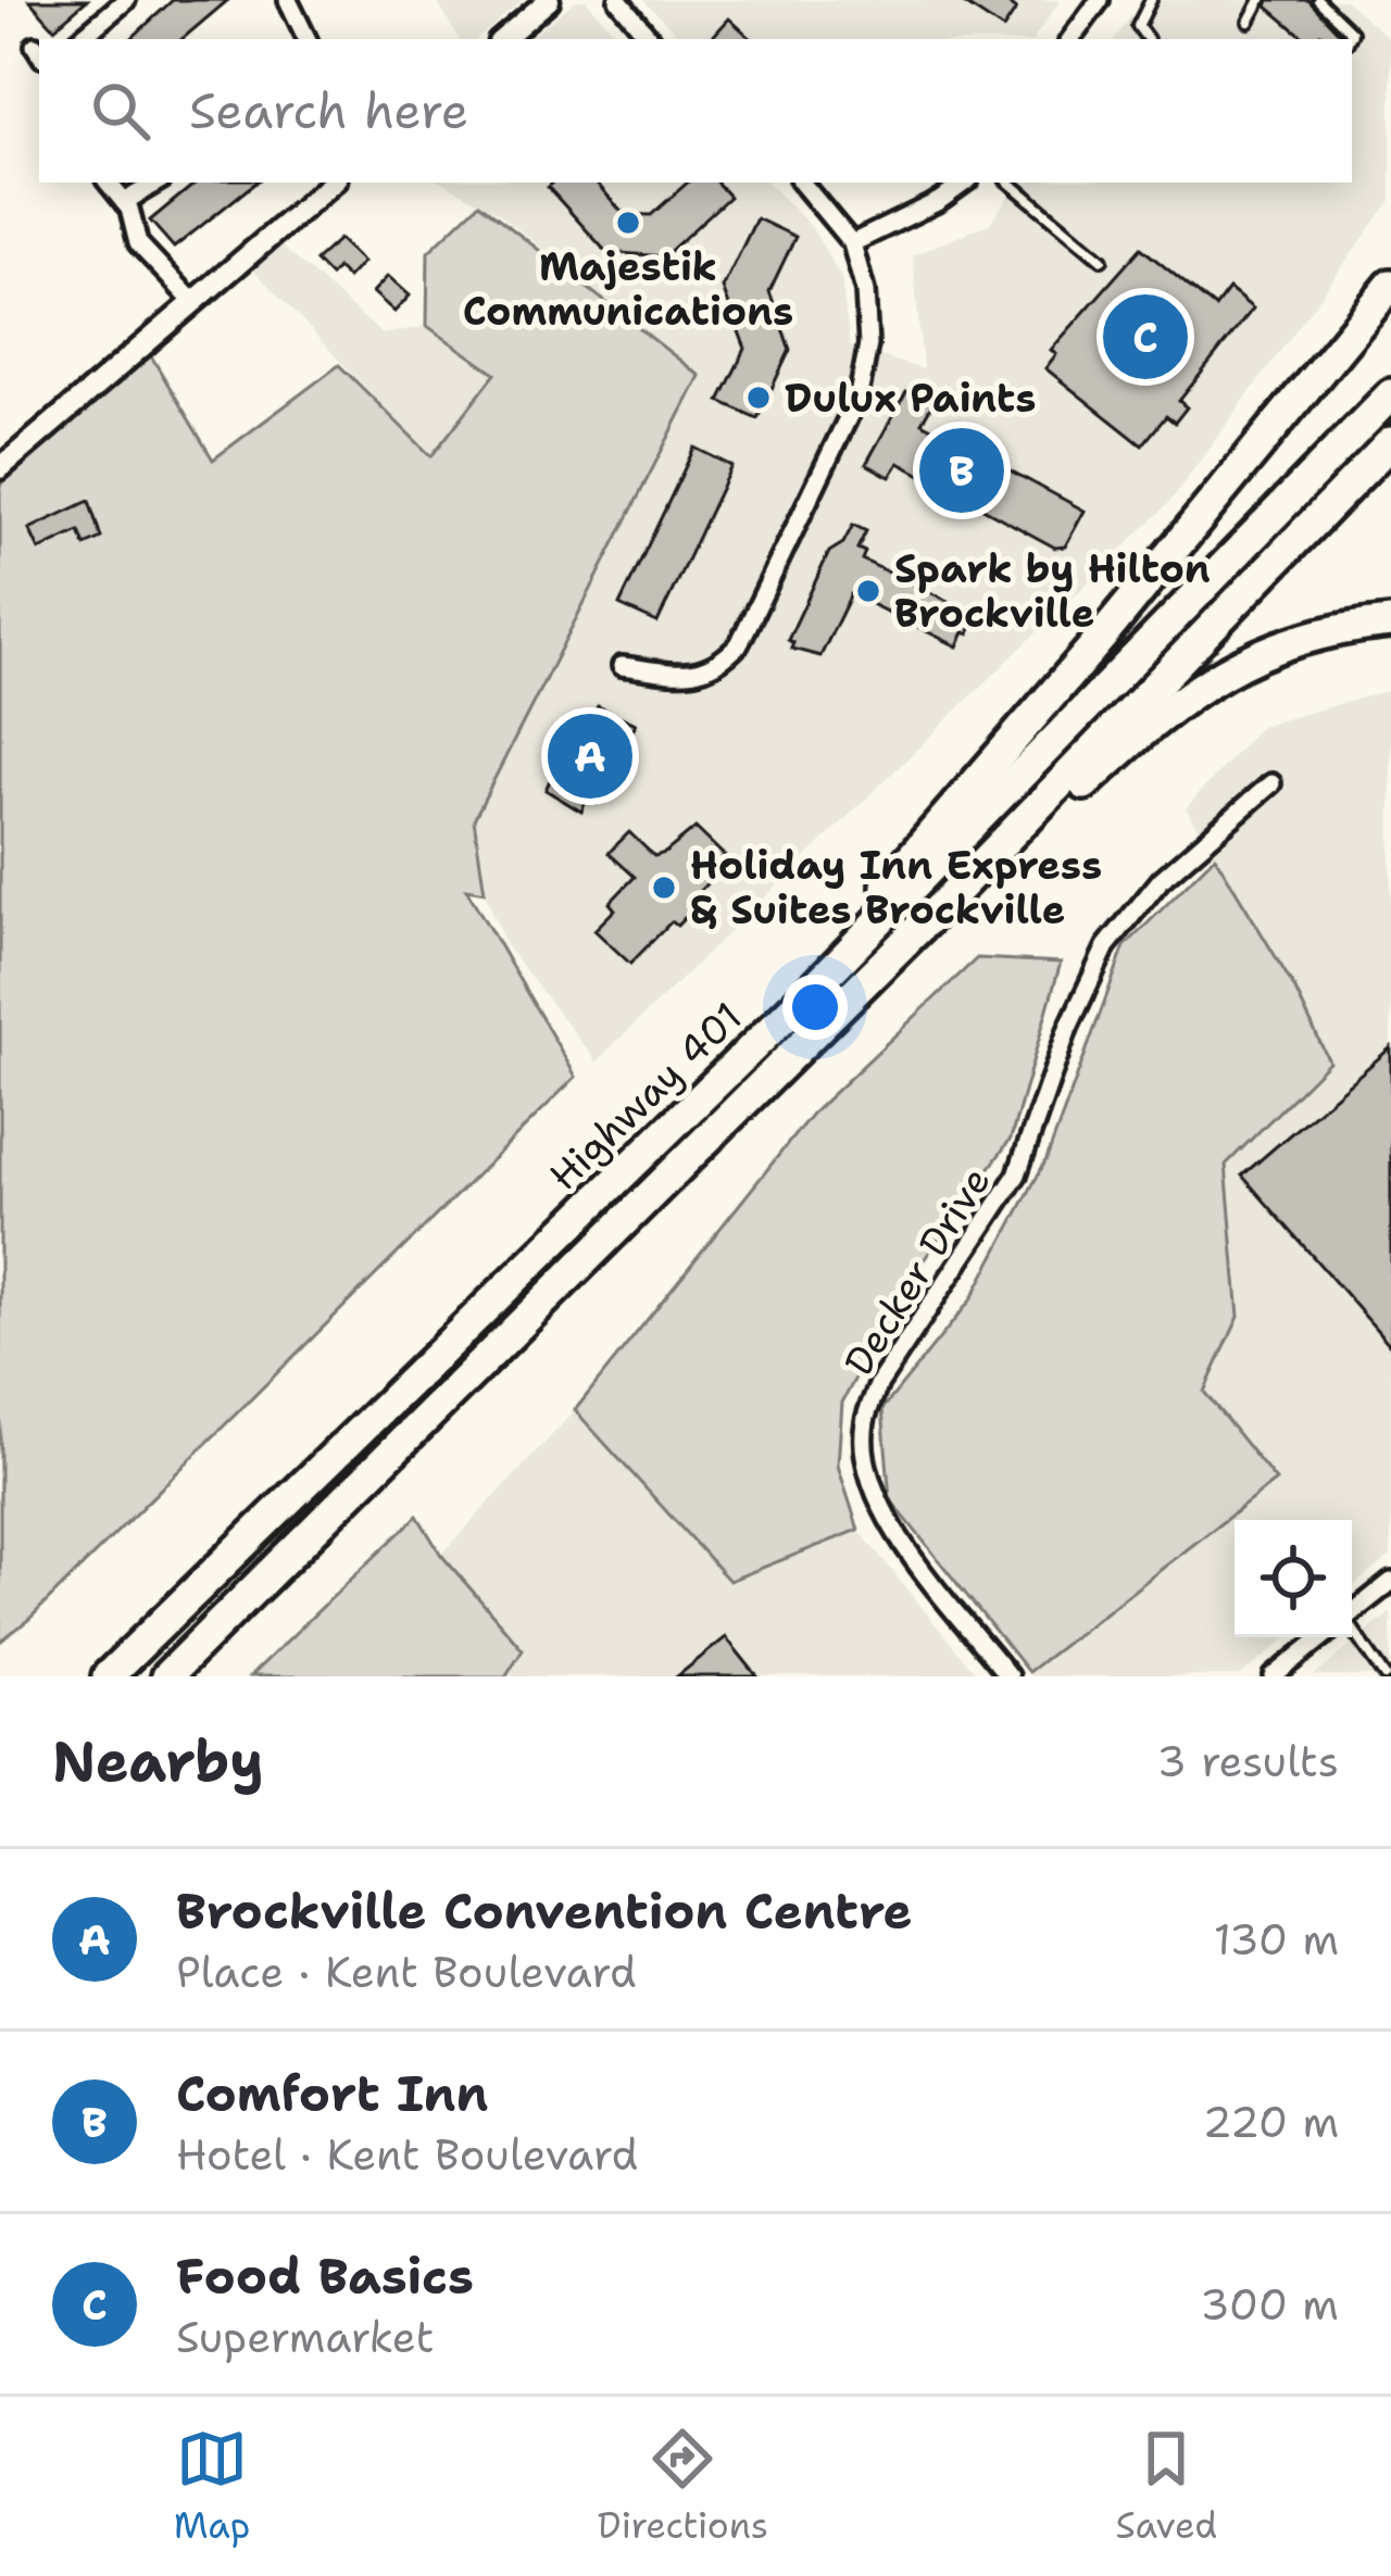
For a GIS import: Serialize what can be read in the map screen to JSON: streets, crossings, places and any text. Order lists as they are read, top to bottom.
{
  "streets": {
    "highway": ["Highway 401"],
    "street": ["Decker Drive"]
  },
  "places": [
    "Majestik Communications",
    "Dulux Paints",
    "Spark by Hilton Brockville",
    "Holiday Inn Express & Suites Brockville"
  ],
  "page": {
    "search": "Search here",
    "pins": ["C", "B", "A"],
    "heading": ["Nearby", "3 results"],
    "list": [
      {
        "mark": "A",
        "name": "Brockville Convention Centre",
        "note": "Place · Kent Boulevard",
        "value": "130 m"
      },
      {
        "mark": "B",
        "name": "Comfort Inn",
        "note": "Hotel · Kent Boulevard",
        "value": "220 m"
      },
      {
        "mark": "C",
        "name": "Food Basics",
        "note": "Supermarket",
        "value": "300 m"
      }
    ],
    "nav": ["Map", "Directions", "Saved"]
  }
}
